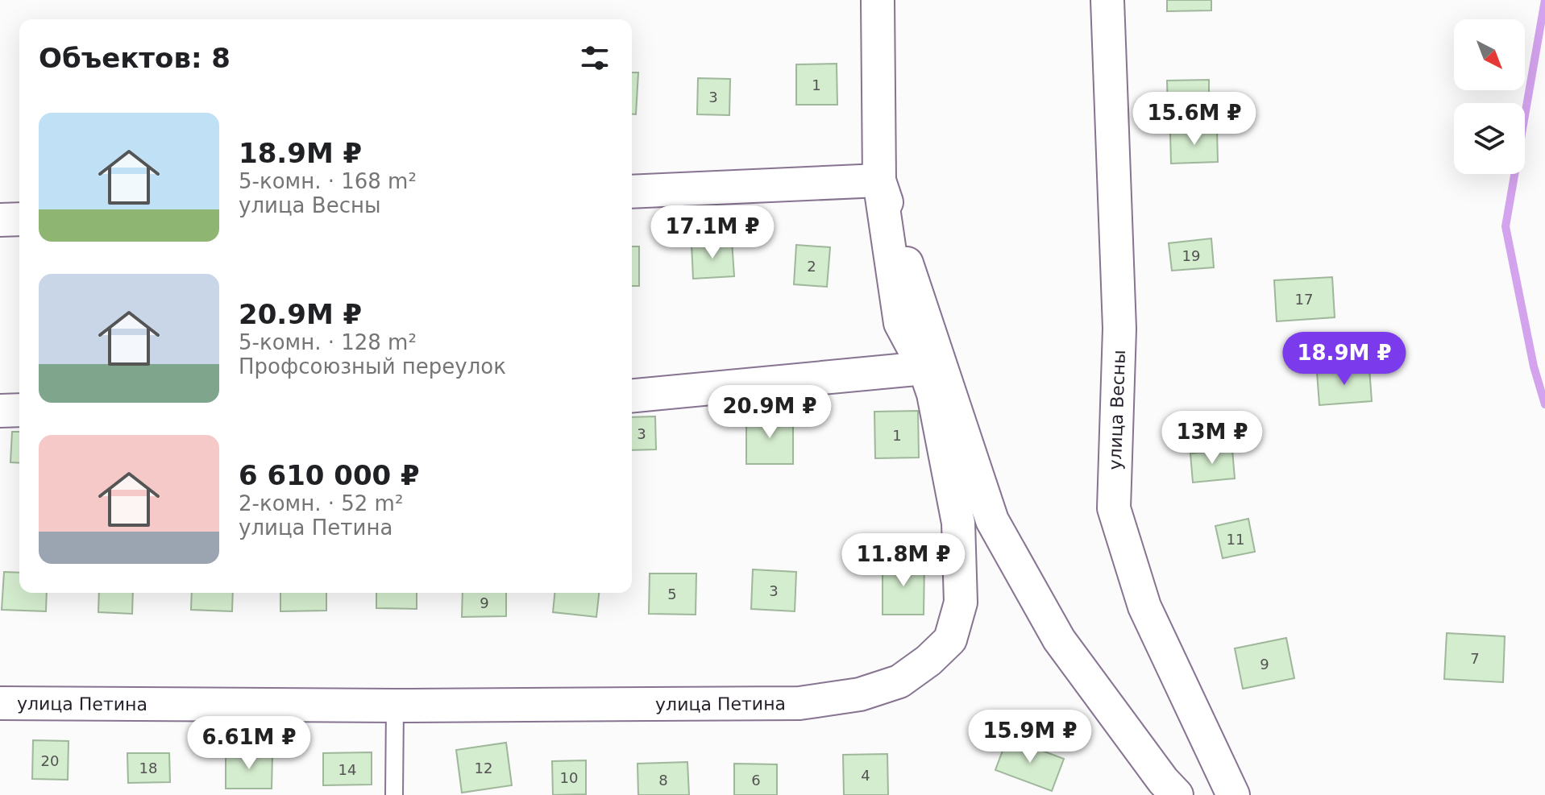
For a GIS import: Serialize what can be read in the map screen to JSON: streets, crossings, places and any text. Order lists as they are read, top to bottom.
{
  "streets": {
    "street": ["улица Весны", "улица Петина"]
  },
  "house_numbers": [
    "1",
    "3",
    "19",
    "2",
    "17",
    "3",
    "1",
    "11",
    "3",
    "5",
    "9",
    "7",
    "9",
    "20",
    "18",
    "12",
    "14",
    "4",
    "10",
    "8",
    "6"
  ],
  "north": "bottom right",
  "page": {
    "heading": "Объектов: 8",
    "price": [
      "15.6M ₽",
      "17.1M ₽",
      "18.9M ₽",
      "20.9M ₽",
      "13M ₽",
      "11.8M ₽",
      "15.9M ₽",
      "6.61M ₽"
    ],
    "list": [
      {
        "name": "18.9M ₽",
        "note": "5-комн. · 168 m² · улица Весны"
      },
      {
        "name": "20.9M ₽",
        "note": "5-комн. · 128 m² · Профсоюзный переулок"
      },
      {
        "name": "6 610 000 ₽",
        "note": "2-комн. · 52 m² · улица Петина"
      }
    ]
  }
}
